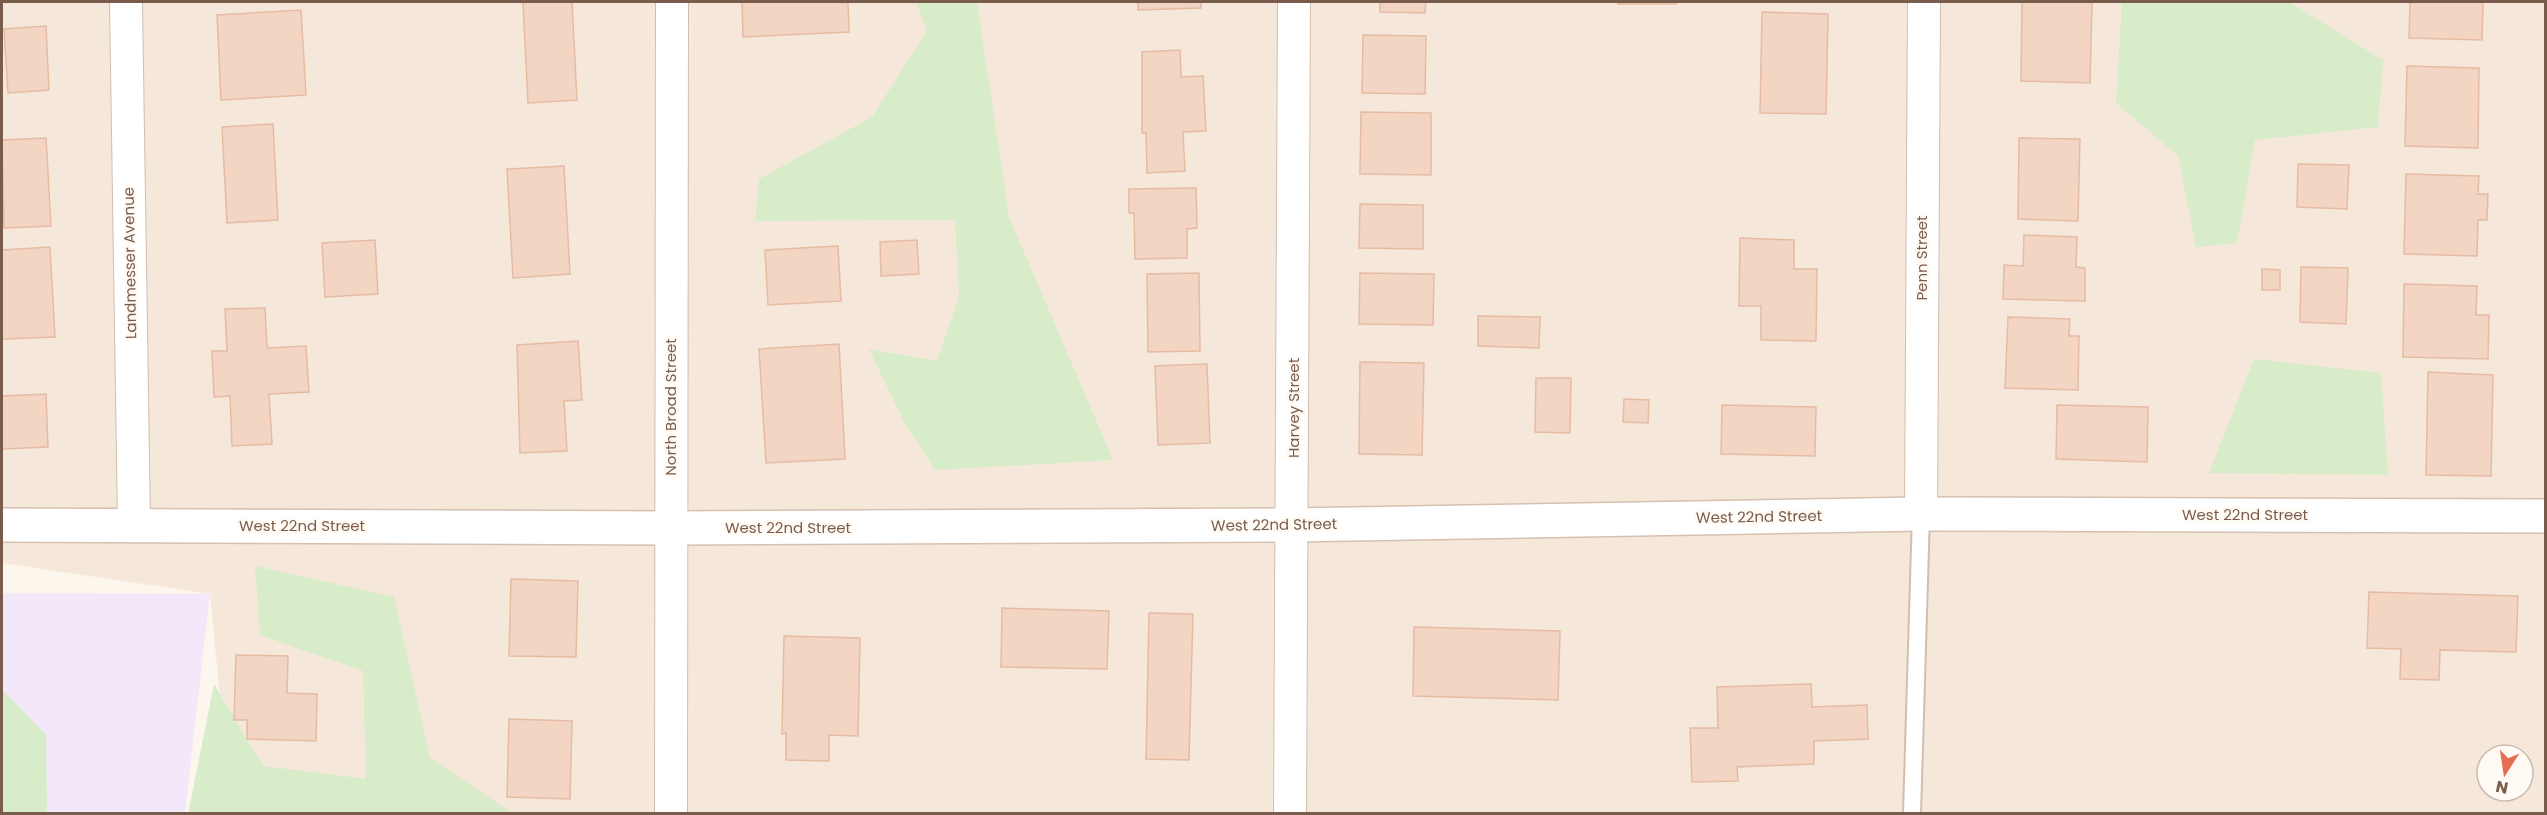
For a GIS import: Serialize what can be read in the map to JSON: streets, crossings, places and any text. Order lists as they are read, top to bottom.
{
  "streets": {
    "street": [
      "Penn Street",
      "Landmesser Avenue",
      "North Broad Street",
      "Harvey Street",
      "West 22nd Street"
    ]
  },
  "crossings": [
    ["Penn Street", "West 22nd Street"],
    ["Landmesser Avenue", "West 22nd Street"],
    ["North Broad Street", "West 22nd Street"],
    ["Harvey Street", "West 22nd Street"]
  ],
  "north": "bottom"
}
